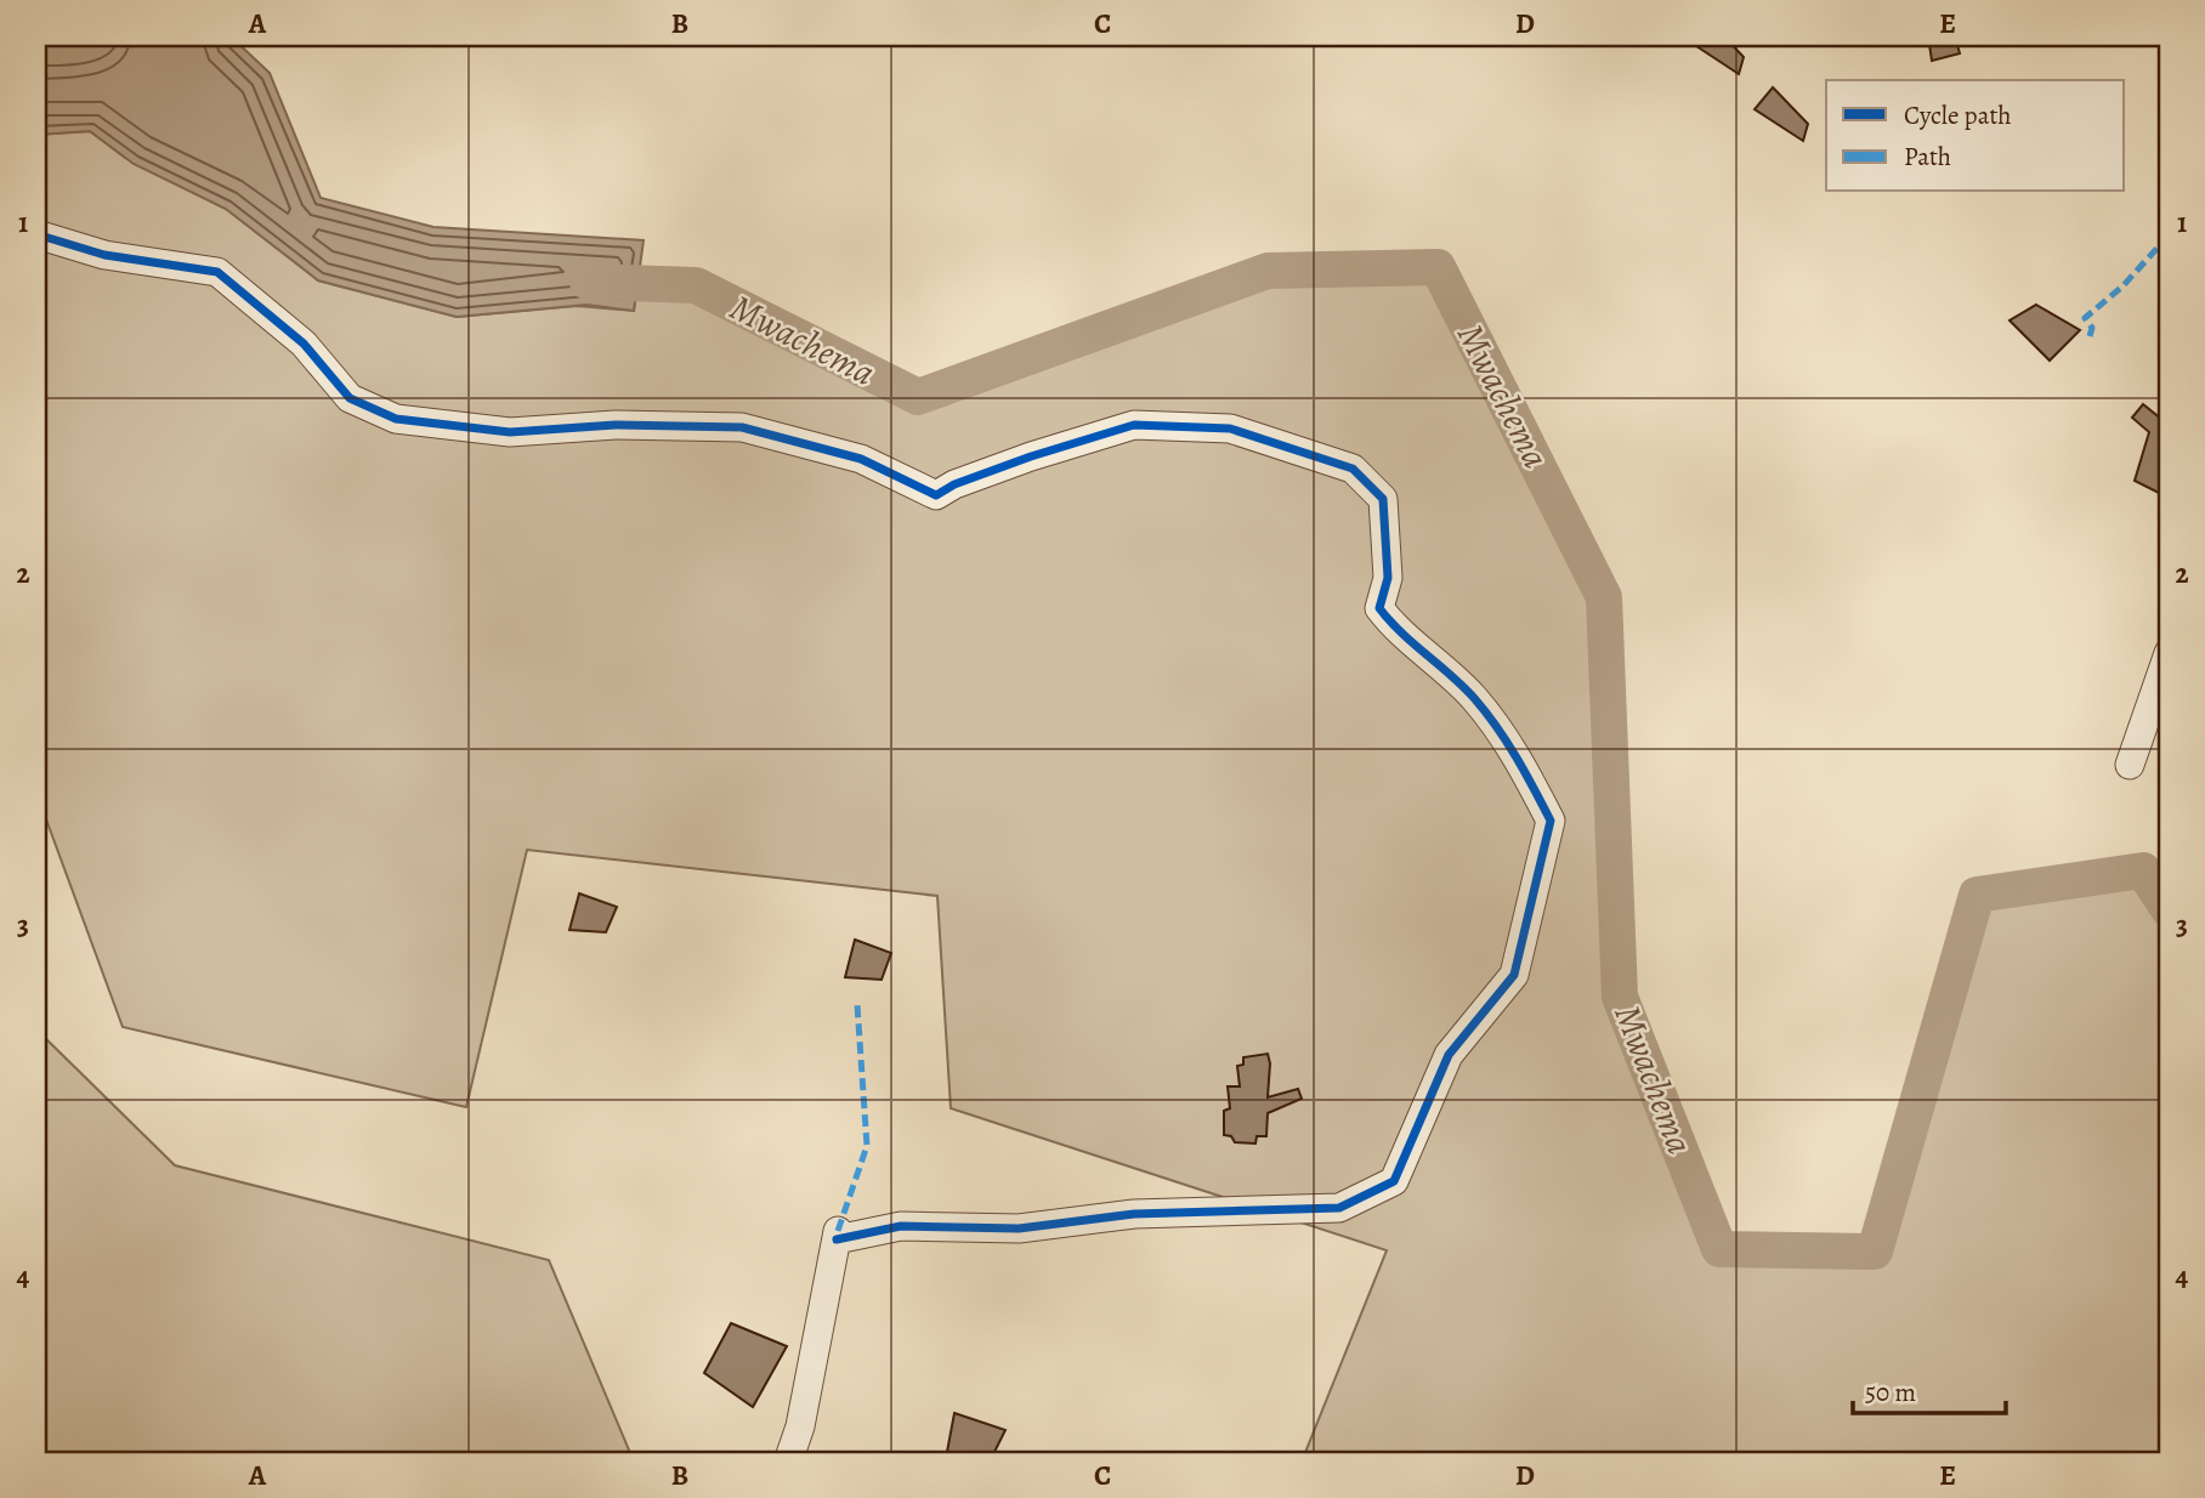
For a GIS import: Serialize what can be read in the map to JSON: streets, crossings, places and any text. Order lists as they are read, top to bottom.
{
  "water": ["Mwachema"],
  "legend": ["Cycle path", "Path"],
  "scale_bar": "50 m",
  "grid": {
    "columns": [
      "A",
      "B",
      "C",
      "D",
      "E"
    ],
    "rows": [
      "1",
      "2",
      "3",
      "4"
    ]
  }
}
